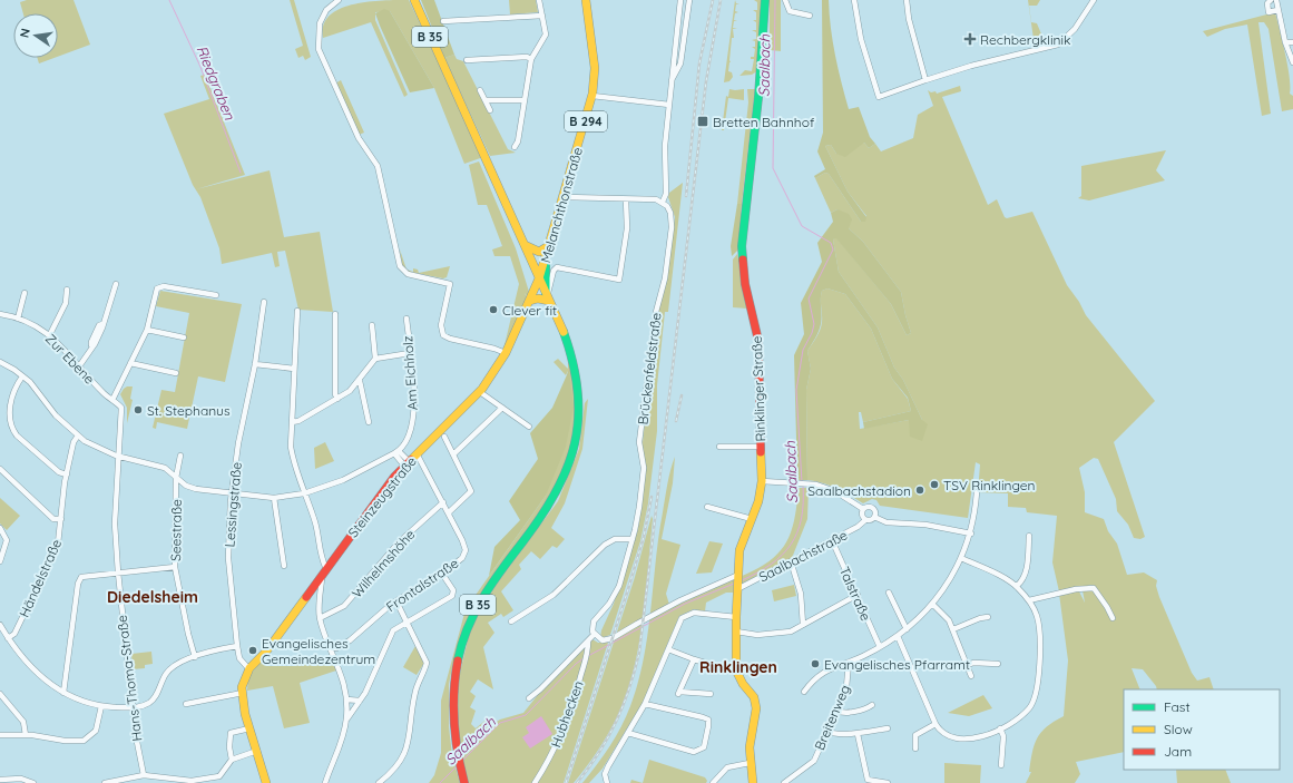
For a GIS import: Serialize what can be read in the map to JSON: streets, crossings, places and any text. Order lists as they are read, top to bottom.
{
  "streets": {
    "street": [
      "B 35",
      "B 294",
      "Melanchthonstraße",
      "Zur Ebene",
      "Brückenfeldstraße",
      "Am Eichholz",
      "Rinklinger Straße",
      "Steinzeugstraße",
      "Lessingstraße",
      "Seestraße",
      "Saalbachstraße",
      "Wilhelmshöhe",
      "Händelstraße",
      "Frontalstraße",
      "Talstraße",
      "Hans-Thoma-Straße",
      "Hubhecken",
      "Breitenweg"
    ]
  },
  "crossings": [
    ["B 35", "B 294"],
    ["B 35", "Melanchthonstraße"],
    ["B 35", "Steinzeugstraße"],
    ["B 294", "Melanchthonstraße"],
    ["Melanchthonstraße", "Steinzeugstraße"],
    ["Zur Ebene", "Hans-Thoma-Straße"],
    ["Brückenfeldstraße", "Hubhecken"],
    ["Rinklinger Straße", "Saalbachstraße"],
    ["Steinzeugstraße", "Lessingstraße"],
    ["Steinzeugstraße", "Frontalstraße"],
    ["Saalbachstraße", "Talstraße"],
    ["Wilhelmshöhe", "Frontalstraße"]
  ],
  "districts": ["Diedelsheim", "Rinklingen"],
  "water": ["Saalbach", "Riedgraben"],
  "places": {
    "health": ["Rechbergklinik"],
    "transit": ["Bretten Bahnhof"],
    "other": [
      "Clever fit",
      "St. Stephanus",
      "TSV Rinklingen",
      "Saalbachstadion",
      "Evangelisches Gemeindezentrum",
      "Evangelisches Pfarramt"
    ]
  },
  "legend": ["Fast", "Slow", "Jam"],
  "north": "left"
}
